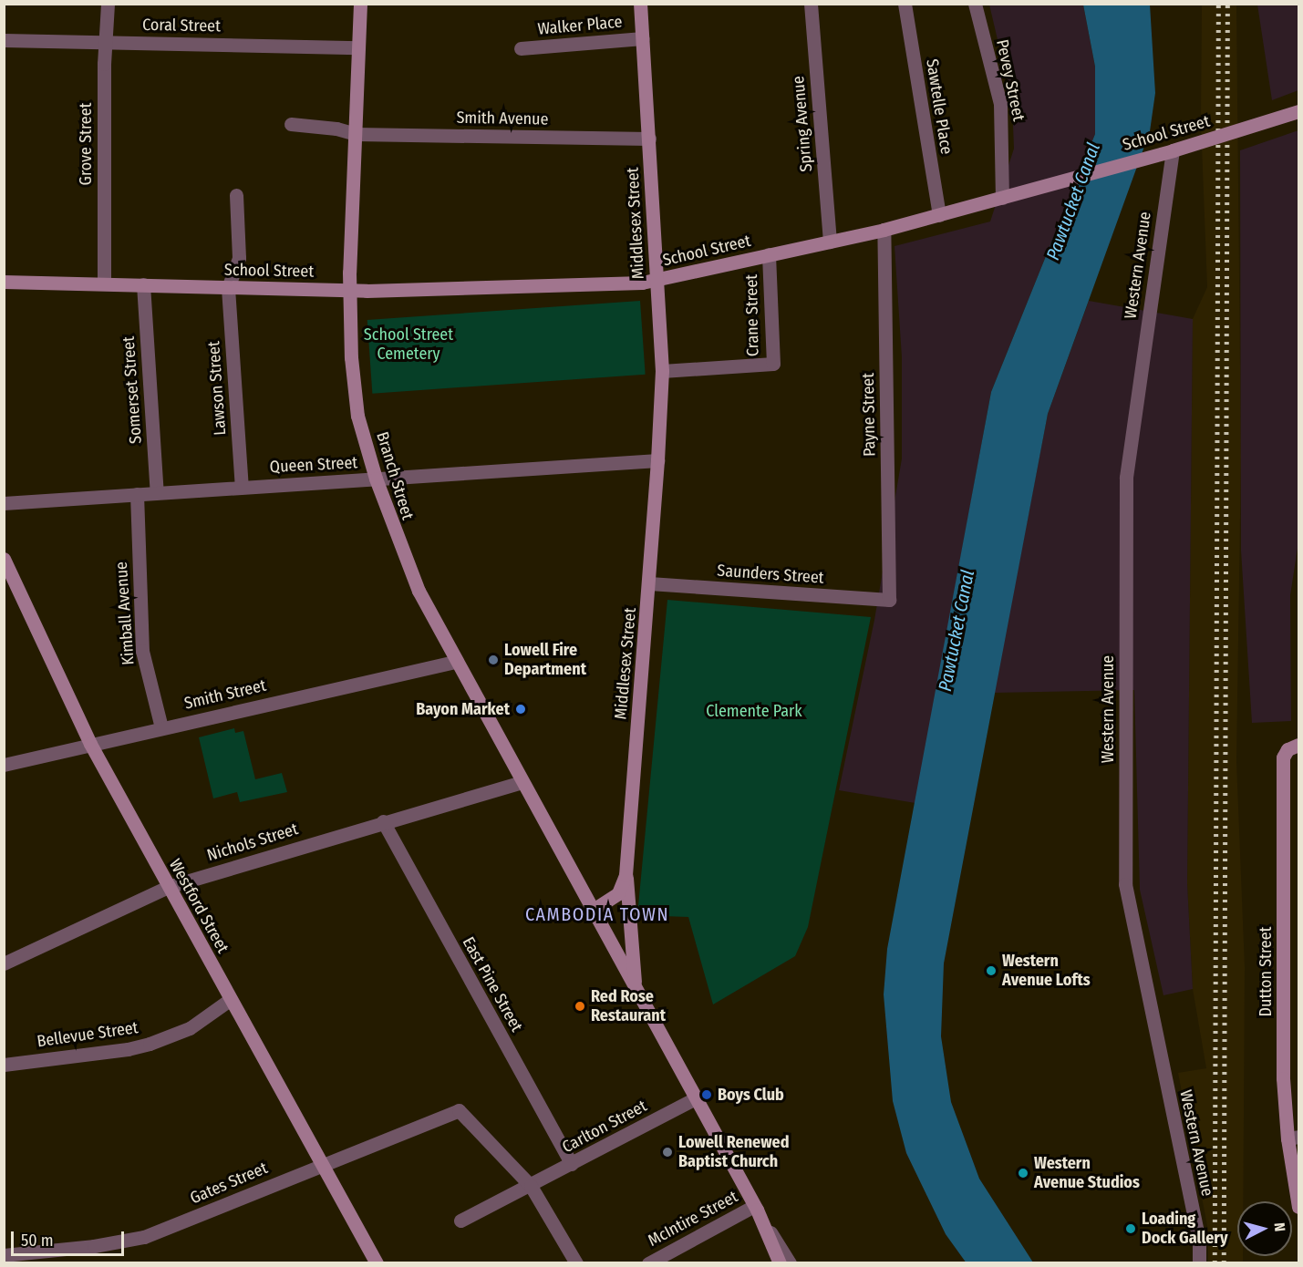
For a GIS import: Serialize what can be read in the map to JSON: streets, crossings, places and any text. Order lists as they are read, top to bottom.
{
  "streets": {
    "main road": [
      "School Street",
      "Middlesex Street",
      "Branch Street",
      "Westford Street",
      "Dutton Street"
    ],
    "street": [
      "Coral Street",
      "Walker Place",
      "Pevey Street",
      "Sawtelle Place",
      "Smith Avenue",
      "Spring Avenue",
      "Grove Street",
      "Western Avenue",
      "Crane Street",
      "Lawson Street",
      "Somerset Street",
      "Payne Street",
      "Queen Street",
      "Saunders Street",
      "Kimball Avenue",
      "Smith Street",
      "Nichols Street",
      "East Pine Street",
      "Bellevue Street",
      "Carlton Street",
      "Gates Street",
      "McIntire Street"
    ]
  },
  "crossings": [
    ["Coral Street", "Grove Street"],
    ["Coral Street", "Branch Street"],
    ["Walker Place", "Middlesex Street"],
    ["Pevey Street", "School Street"],
    ["Sawtelle Place", "School Street"],
    ["Smith Avenue", "Middlesex Street"],
    ["Smith Avenue", "Branch Street"],
    ["Spring Avenue", "School Street"],
    ["School Street", "Grove Street"],
    ["School Street", "Middlesex Street"],
    ["School Street", "Western Avenue"],
    ["School Street", "Crane Street"],
    ["School Street", "Lawson Street"],
    ["School Street", "Somerset Street"],
    ["School Street", "Payne Street"],
    ["School Street", "Branch Street"],
    ["Middlesex Street", "Crane Street"],
    ["Middlesex Street", "Queen Street"],
    ["Middlesex Street", "Branch Street"],
    ["Middlesex Street", "Saunders Street"],
    ["Lawson Street", "Queen Street"],
    ["Somerset Street", "Queen Street"],
    ["Payne Street", "Saunders Street"],
    ["Queen Street", "Branch Street"],
    ["Queen Street", "Kimball Avenue"],
    ["Branch Street", "Smith Street"],
    ["Branch Street", "Nichols Street"],
    ["Kimball Avenue", "Smith Street"],
    ["Smith Street", "Westford Street"],
    ["Nichols Street", "Westford Street"],
    ["Nichols Street", "East Pine Street"],
    ["Westford Street", "Bellevue Street"],
    ["Westford Street", "Gates Street"],
    ["East Pine Street", "Carlton Street"],
    ["Carlton Street", "Gates Street"]
  ],
  "districts": ["CAMBODIA TOWN"],
  "water": ["Pawtucket Canal"],
  "parks": ["School Street Cemetery", "Clemente Park"],
  "places": [
    "Lowell Fire Department",
    "Bayon Market",
    "Western Avenue Lofts",
    "Red Rose Restaurant",
    "Boys Club",
    "Lowell Renewed Baptist Church",
    "Western Avenue Studios",
    "Loading Dock Gallery"
  ],
  "scale_bar": "50 m",
  "north": "right"
}
